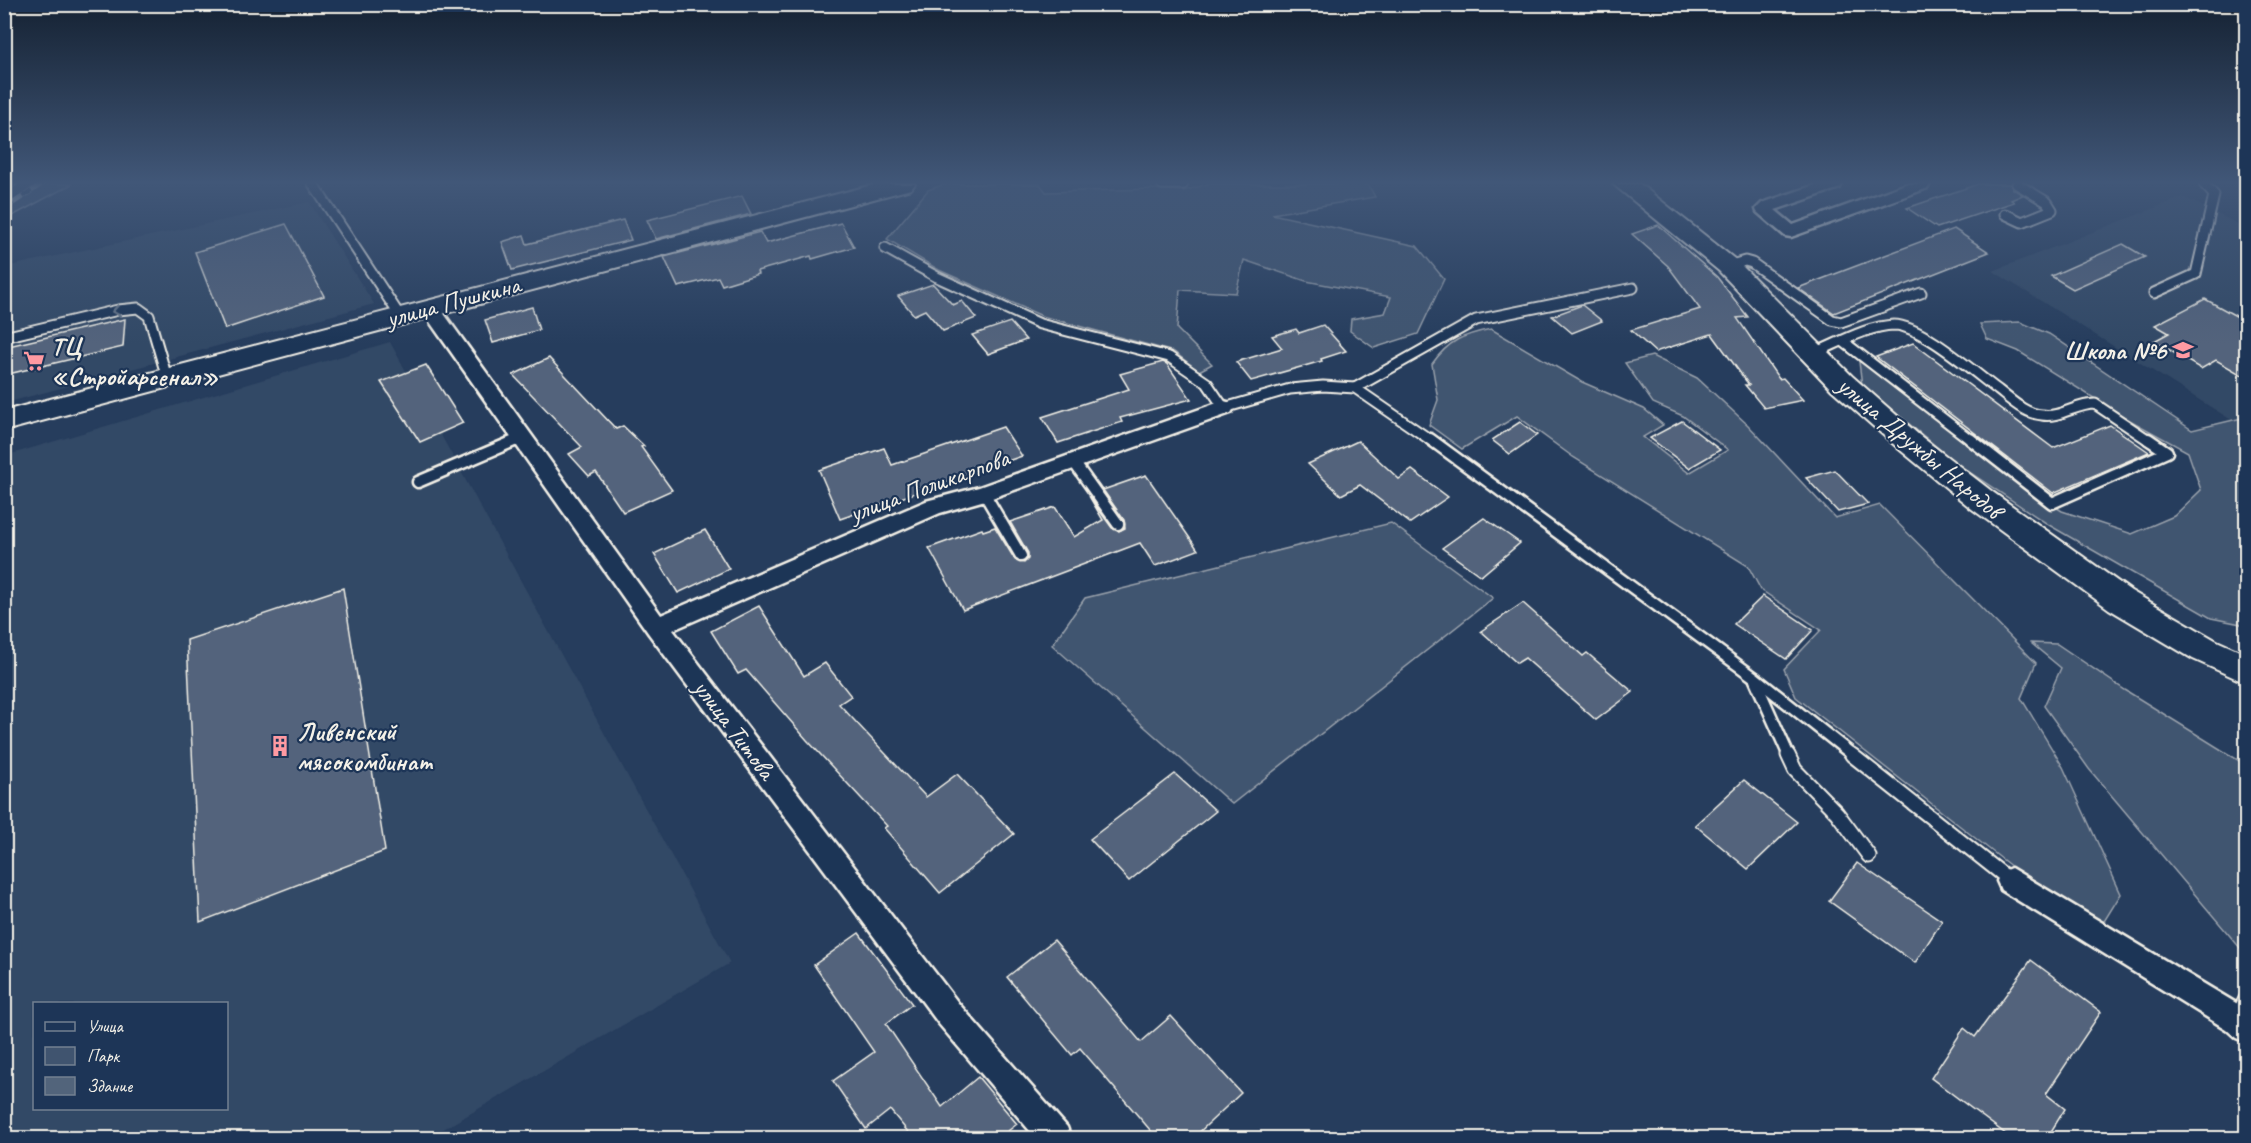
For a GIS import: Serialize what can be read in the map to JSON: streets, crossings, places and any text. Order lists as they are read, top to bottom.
{
  "streets": {
    "street": [
      "улица Пушкина",
      "улица Дружбы Народов",
      "улица Поликарпова",
      "улица Титова"
    ]
  },
  "crossings": [
    ["улица Пушкина", "улица Титова"],
    ["улица Поликарпова", "улица Титова"]
  ],
  "places": {
    "school or university": ["Школа №6"],
    "supermarket": ["ТЦ «Стройарсенал»"],
    "building": ["Ливенский мясокомбинат"]
  },
  "legend": ["Улица", "Парк", "Здание"]
}
